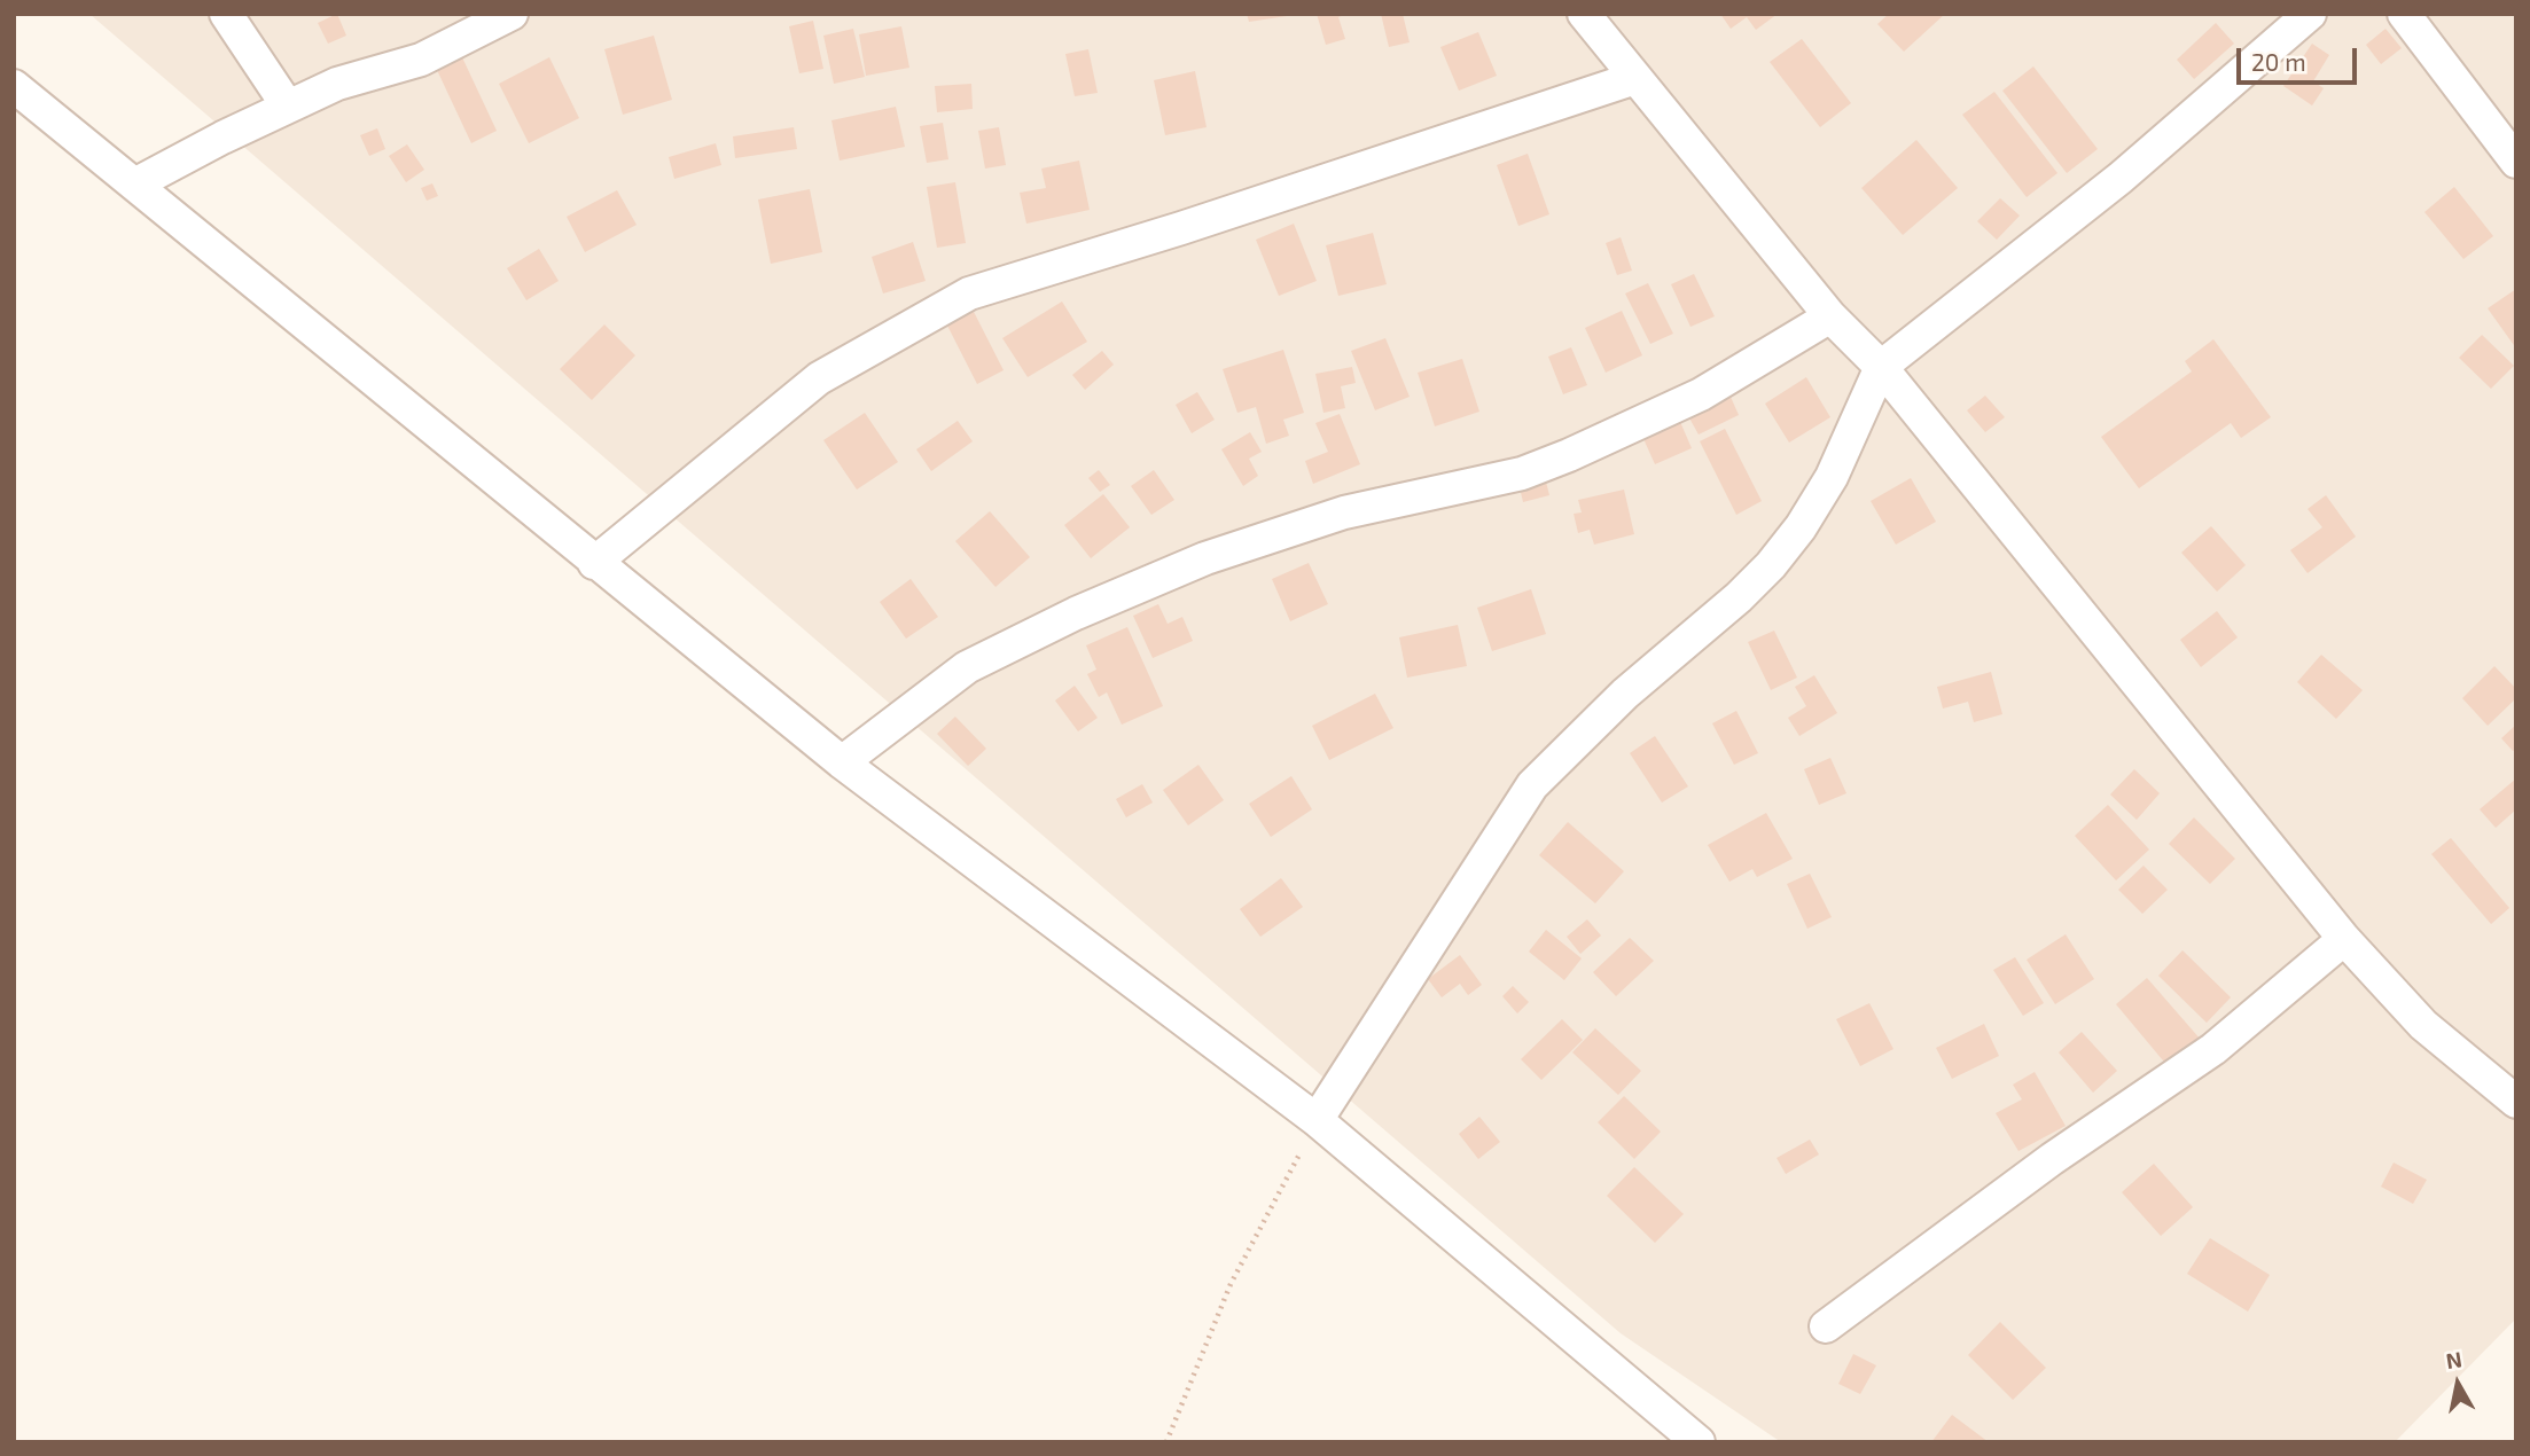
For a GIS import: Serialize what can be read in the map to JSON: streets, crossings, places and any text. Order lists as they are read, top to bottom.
{
  "scale_bar": "20 m",
  "north": "top"
}
